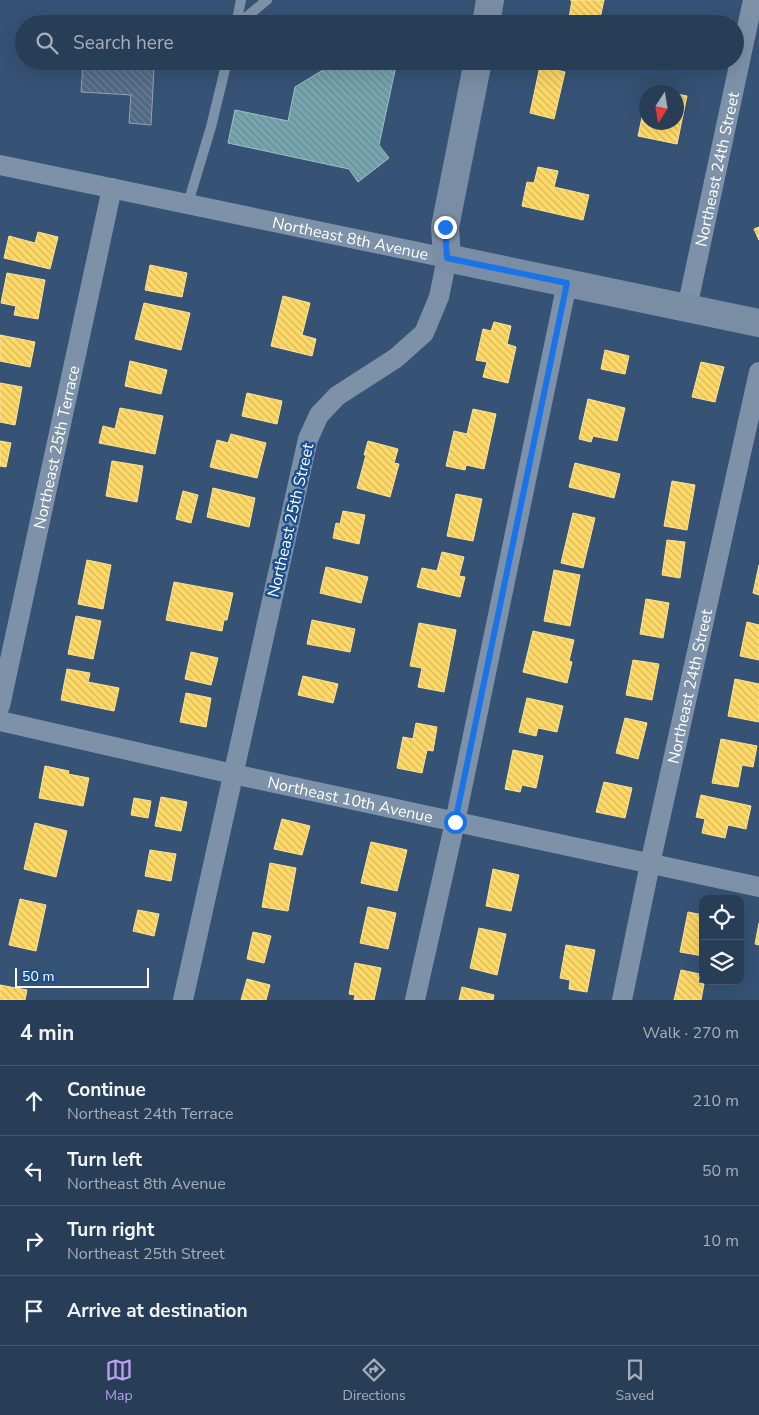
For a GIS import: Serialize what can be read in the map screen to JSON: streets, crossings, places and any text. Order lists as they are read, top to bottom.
{
  "streets": {
    "street": [
      "Northeast 24th Street",
      "Northeast 8th Avenue",
      "Northeast 25th Terrace",
      "Northeast 25th Street",
      "Northeast 10th Avenue"
    ]
  },
  "crossings": [
    ["Northeast 24th Street", "Northeast 8th Avenue"],
    ["Northeast 24th Street", "Northeast 10th Avenue"],
    ["Northeast 8th Avenue", "Northeast 25th Terrace"],
    ["Northeast 8th Avenue", "Northeast 25th Street"],
    ["Northeast 25th Street", "Northeast 10th Avenue"]
  ],
  "scale_bar": "50 m",
  "north": "bottom",
  "page": {
    "search": "Search here",
    "scale": "50 m",
    "heading": ["4 min", "Walk · 270 m"],
    "list": [
      ["Continue", "Northeast 24th Terrace", "210 m"],
      ["Turn left", "Northeast 8th Avenue", "50 m"],
      ["Turn right", "Northeast 25th Street", "10 m"],
      "Arrive at destination"
    ],
    "nav": ["Map", "Directions", "Saved"]
  }
}
